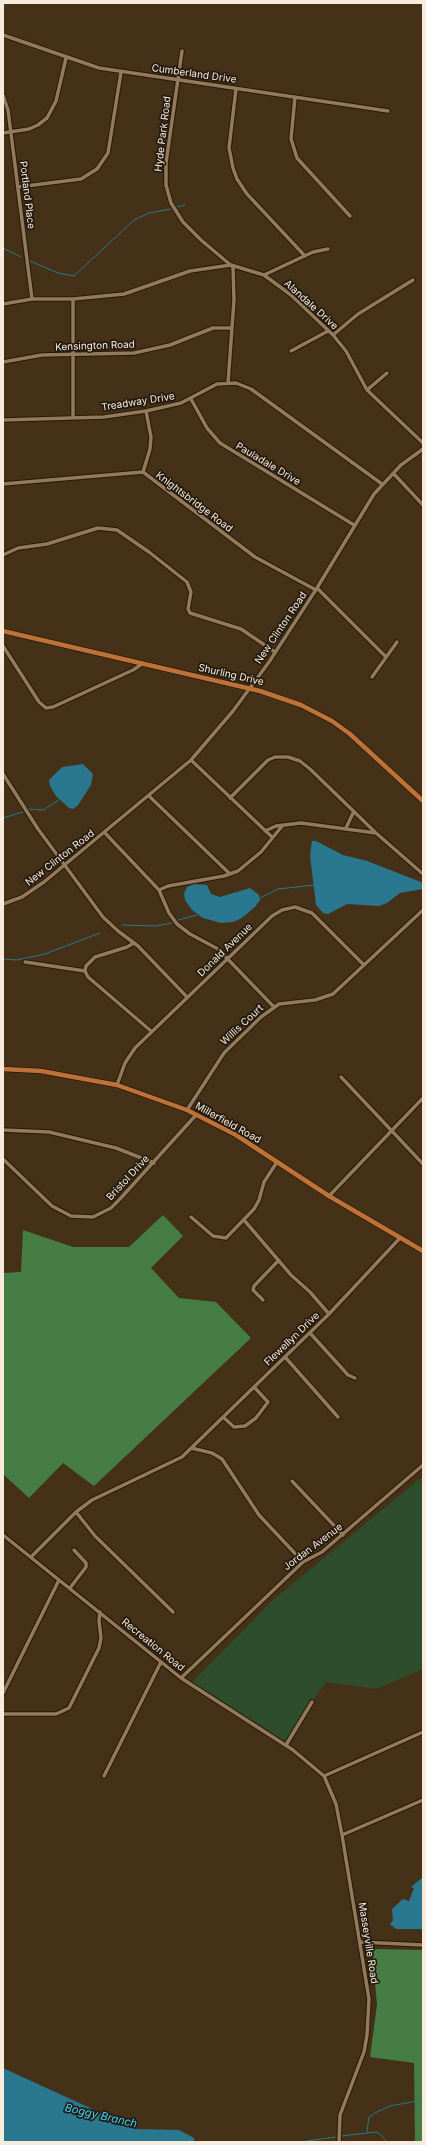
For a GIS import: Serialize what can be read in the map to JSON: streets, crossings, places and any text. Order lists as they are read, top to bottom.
{
  "streets": {
    "main road": ["Shurling Drive", "Millerfield Road"],
    "street": [
      "Cumberland Drive",
      "Hyde Park Road",
      "Portland Place",
      "Alandale Drive",
      "Kensington Road",
      "Treadway Drive",
      "Pauladale Drive",
      "Knightsbridge Road",
      "New Clinton Road",
      "Donald Avenue",
      "Willis Court",
      "Bristol Drive",
      "Flewellyn Drive",
      "Jordan Avenue",
      "Recreation Road",
      "Masseyville Road"
    ]
  },
  "crossings": [
    ["Cumberland Drive", "Hyde Park Road"],
    ["Hyde Park Road", "Alandale Drive"],
    ["Portland Place", "Alandale Drive"],
    ["Treadway Drive", "Pauladale Drive"],
    ["Treadway Drive", "New Clinton Road"],
    ["Pauladale Drive", "New Clinton Road"],
    ["Knightsbridge Road", "New Clinton Road"],
    ["New Clinton Road", "Shurling Drive"],
    ["Donald Avenue", "Willis Court"],
    ["Donald Avenue", "Millerfield Road"],
    ["Willis Court", "Millerfield Road"],
    ["Millerfield Road", "Bristol Drive"],
    ["Millerfield Road", "Flewellyn Drive"],
    ["Flewellyn Drive", "Recreation Road"],
    ["Jordan Avenue", "Recreation Road"],
    ["Recreation Road", "Masseyville Road"]
  ],
  "water": ["Boggy Branch"]
}
